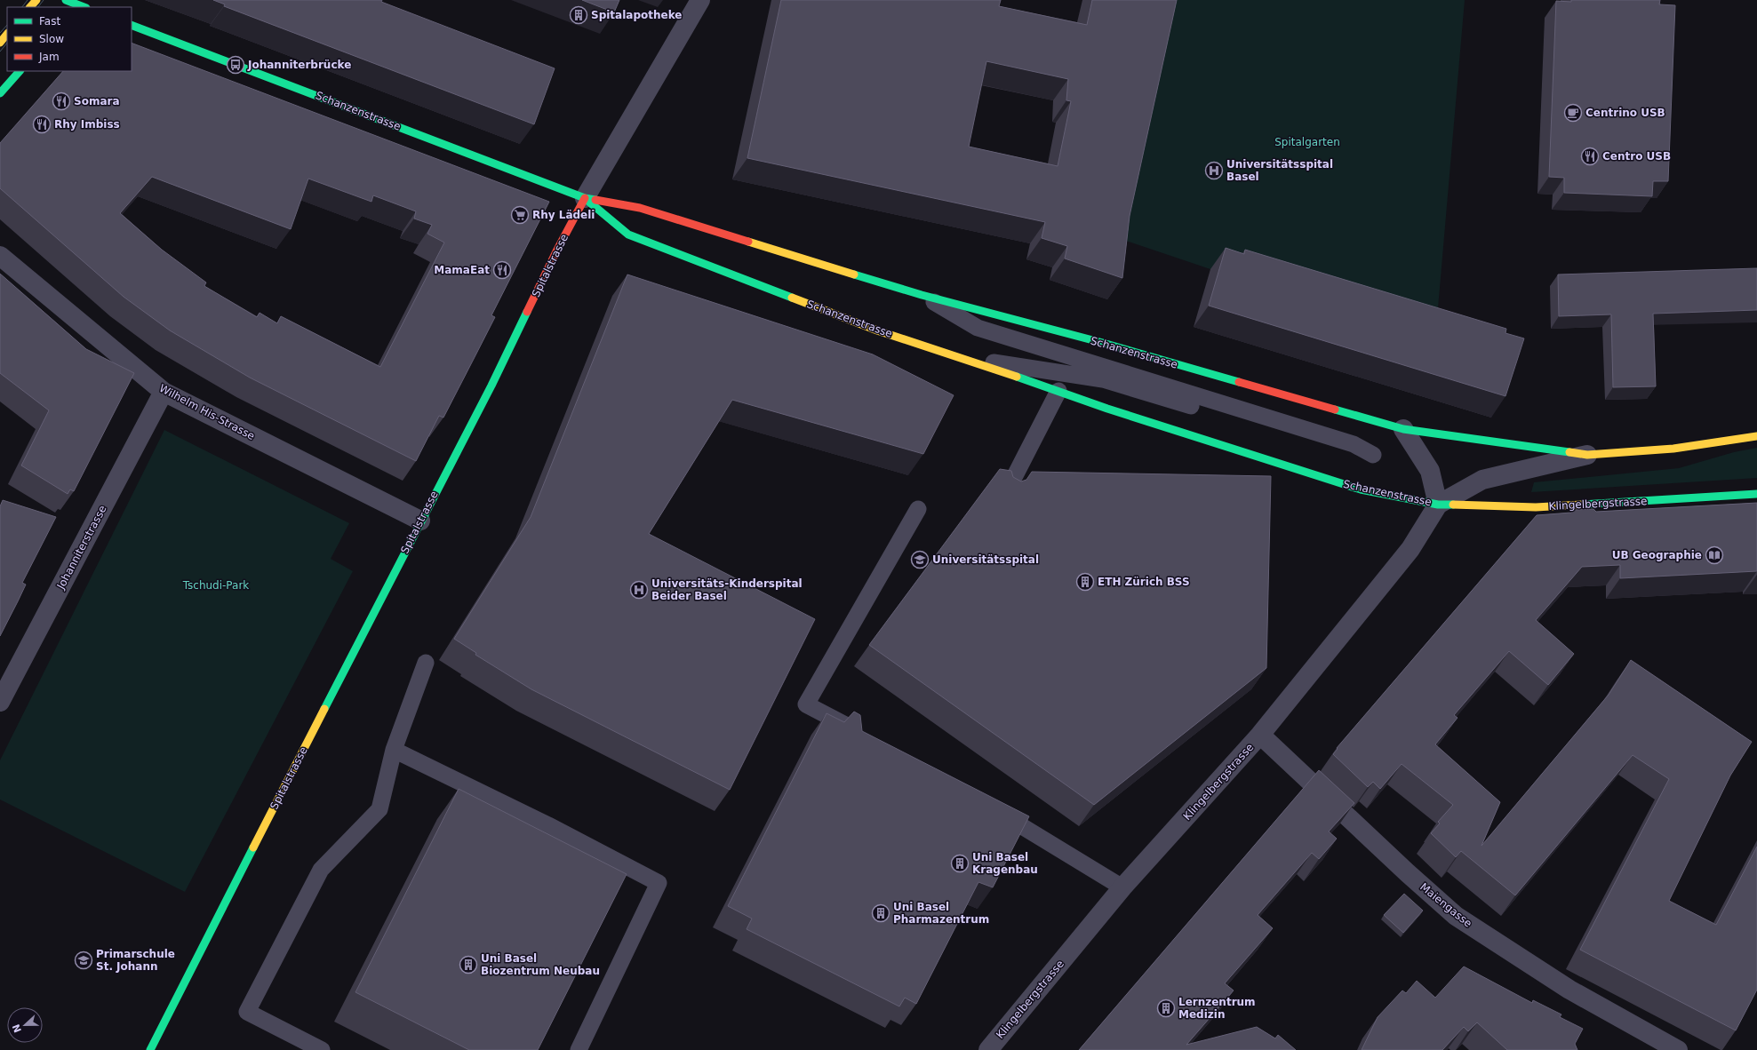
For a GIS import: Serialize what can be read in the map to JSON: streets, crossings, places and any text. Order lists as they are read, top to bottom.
{
  "streets": {
    "main road": ["Schanzenstrasse", "Spitalstrasse", "Klingelbergstrasse"],
    "street": ["Wilhelm His-Strasse", "Johanniterstrasse", "Maiengasse"]
  },
  "crossings": [
    ["Schanzenstrasse", "Spitalstrasse"],
    ["Schanzenstrasse", "Klingelbergstrasse"],
    ["Spitalstrasse", "Wilhelm His-Strasse"],
    ["Wilhelm His-Strasse", "Johanniterstrasse"],
    ["Klingelbergstrasse", "Maiengasse"]
  ],
  "parks": ["Spitalgarten", "Tschudi-Park"],
  "places": {
    "building": [
      "Spitalapotheke",
      "ETH Zürich BSS",
      "Uni Basel Kragenbau",
      "Uni Basel Pharmazentrum",
      "Uni Basel Biozentrum Neubau",
      "Lernzentrum Medizin"
    ],
    "bus stop": ["Johanniterbrücke"],
    "restaurant": [
      "Somara",
      "Rhy Imbiss",
      "Centro USB",
      "MamaEat"
    ],
    "cafe": ["Centrino USB"],
    "hospital": ["Universitätsspital Basel", "Universitäts-Kinderspital Beider Basel"],
    "supermarket": ["Rhy Lädeli"],
    "library": ["UB Geographie"],
    "school or university": ["Universitätsspital", "Primarschule St. Johann"]
  },
  "legend": ["Fast", "Slow", "Jam"],
  "north": "left"
}
